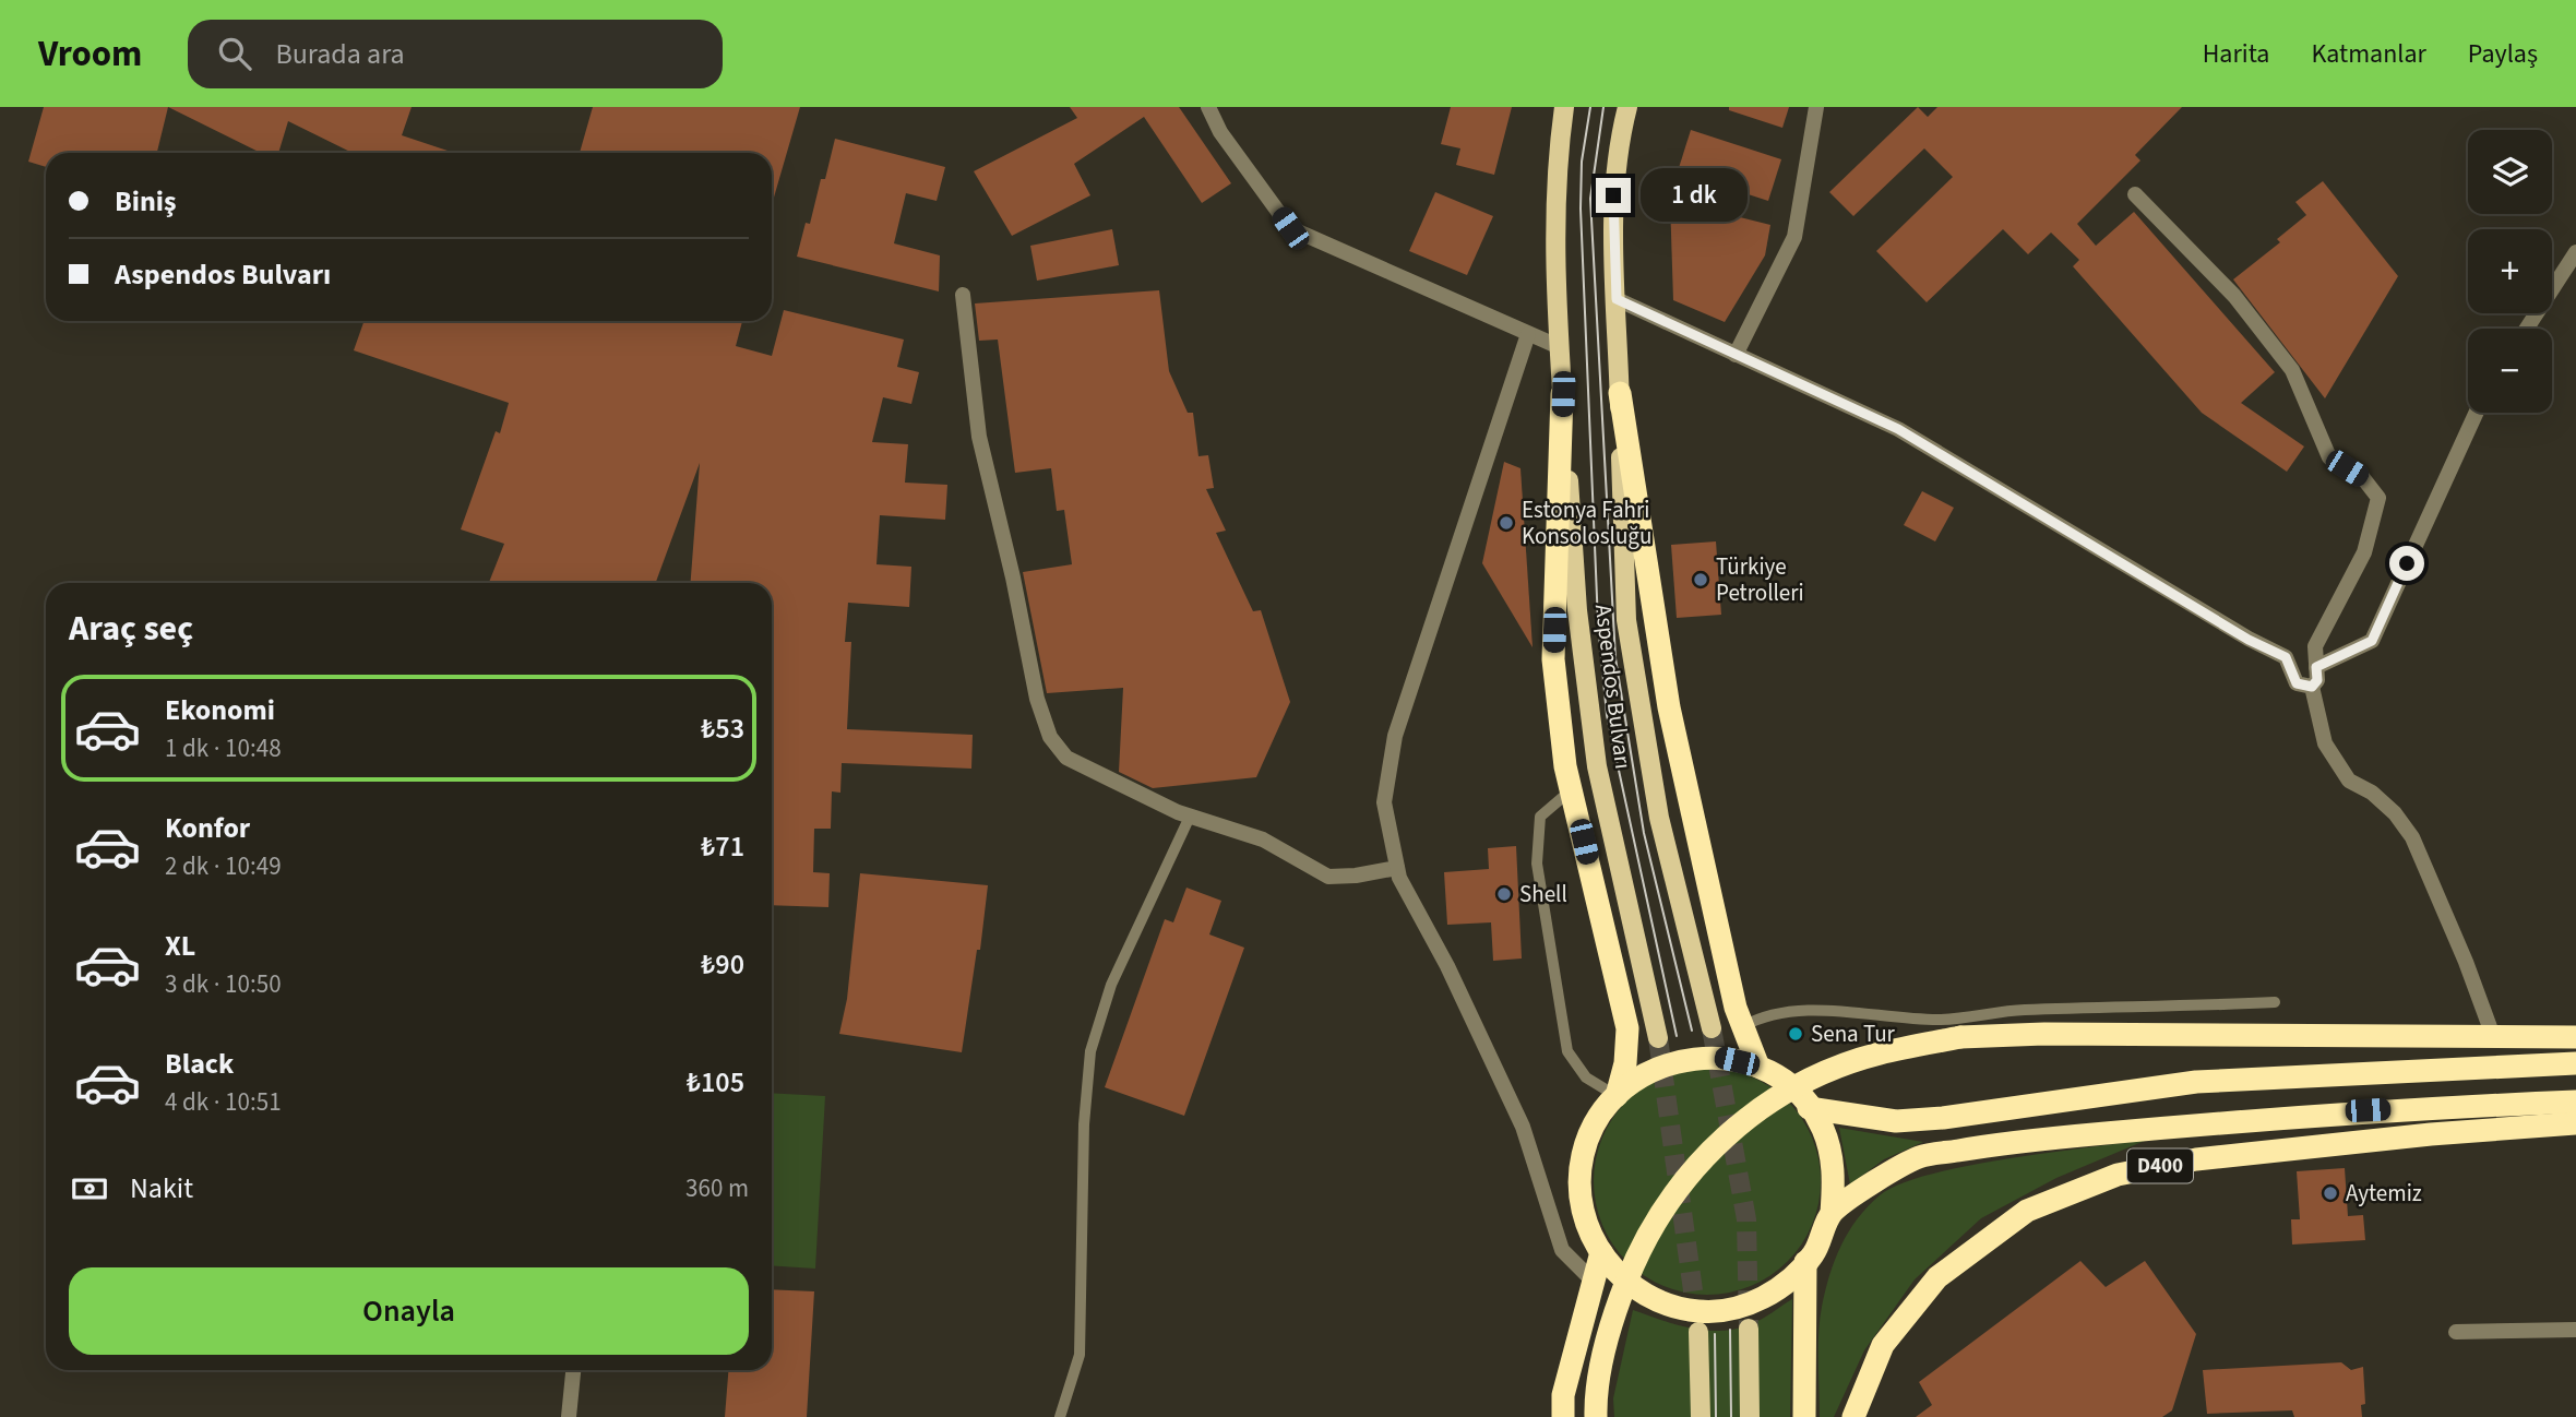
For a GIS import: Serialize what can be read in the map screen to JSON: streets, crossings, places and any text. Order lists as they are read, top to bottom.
{
  "streets": {
    "highway": ["D400"],
    "main road": ["Aspendos Bulvarı"]
  },
  "places": [
    "Estonya Fahri Konsolosluğu",
    "Türkiye Petrolleri",
    "Shell",
    "Sena Tur",
    "Aytemiz"
  ],
  "page": {
    "header": "Vroom",
    "search": "Burada ara",
    "nav": ["Harita", "Katmanlar", "Paylaş"],
    "map_buttons": ["+", "−"],
    "banner": ["Biniş", "Aspendos Bulvarı"],
    "bubble": "1 dk",
    "heading": "Araç seç",
    "list": [
      {
        "name": "Ekonomi",
        "note": "1 dk · 10:48",
        "value": "₺53"
      },
      {
        "name": "Konfor",
        "note": "2 dk · 10:49",
        "value": "₺71"
      },
      {
        "name": "XL",
        "note": "3 dk · 10:50",
        "value": "₺90"
      },
      {
        "name": "Black",
        "note": "4 dk · 10:51",
        "value": "₺105"
      }
    ],
    "pay": ["Nakit", "360 m"],
    "buttons": "Onayla"
  }
}
